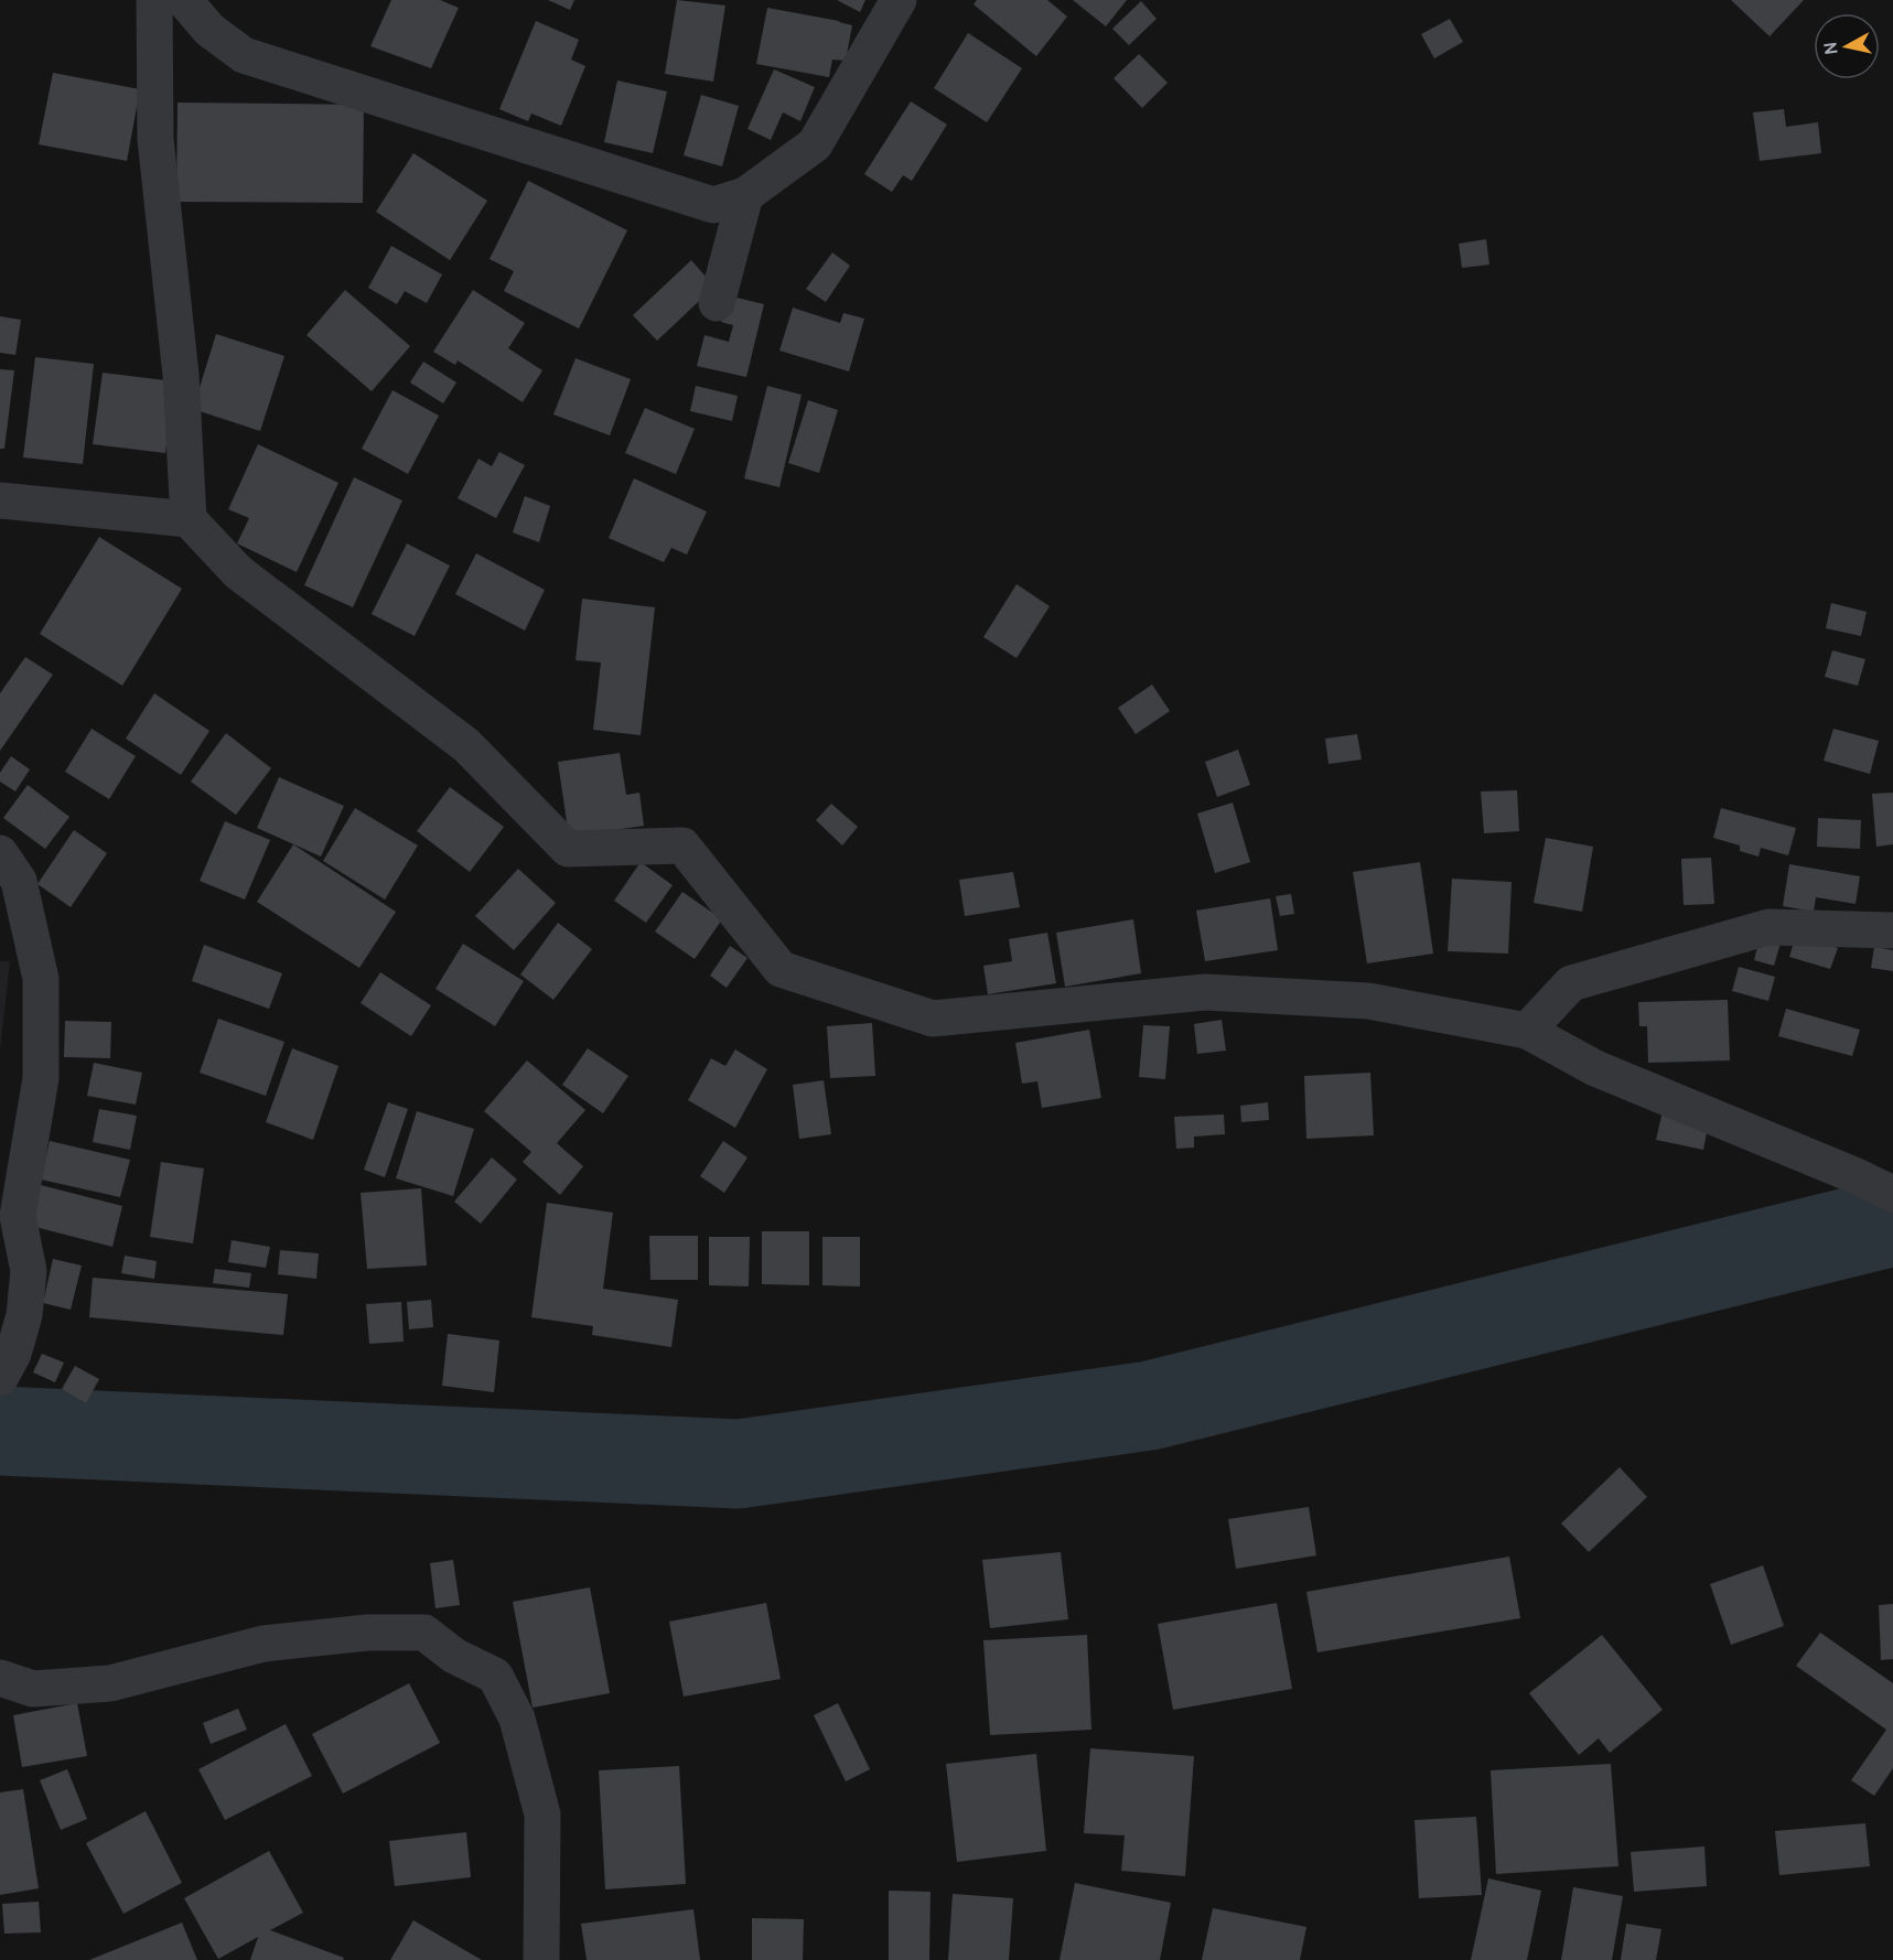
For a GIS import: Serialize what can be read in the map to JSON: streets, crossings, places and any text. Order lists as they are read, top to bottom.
{
  "north": "left"
}
